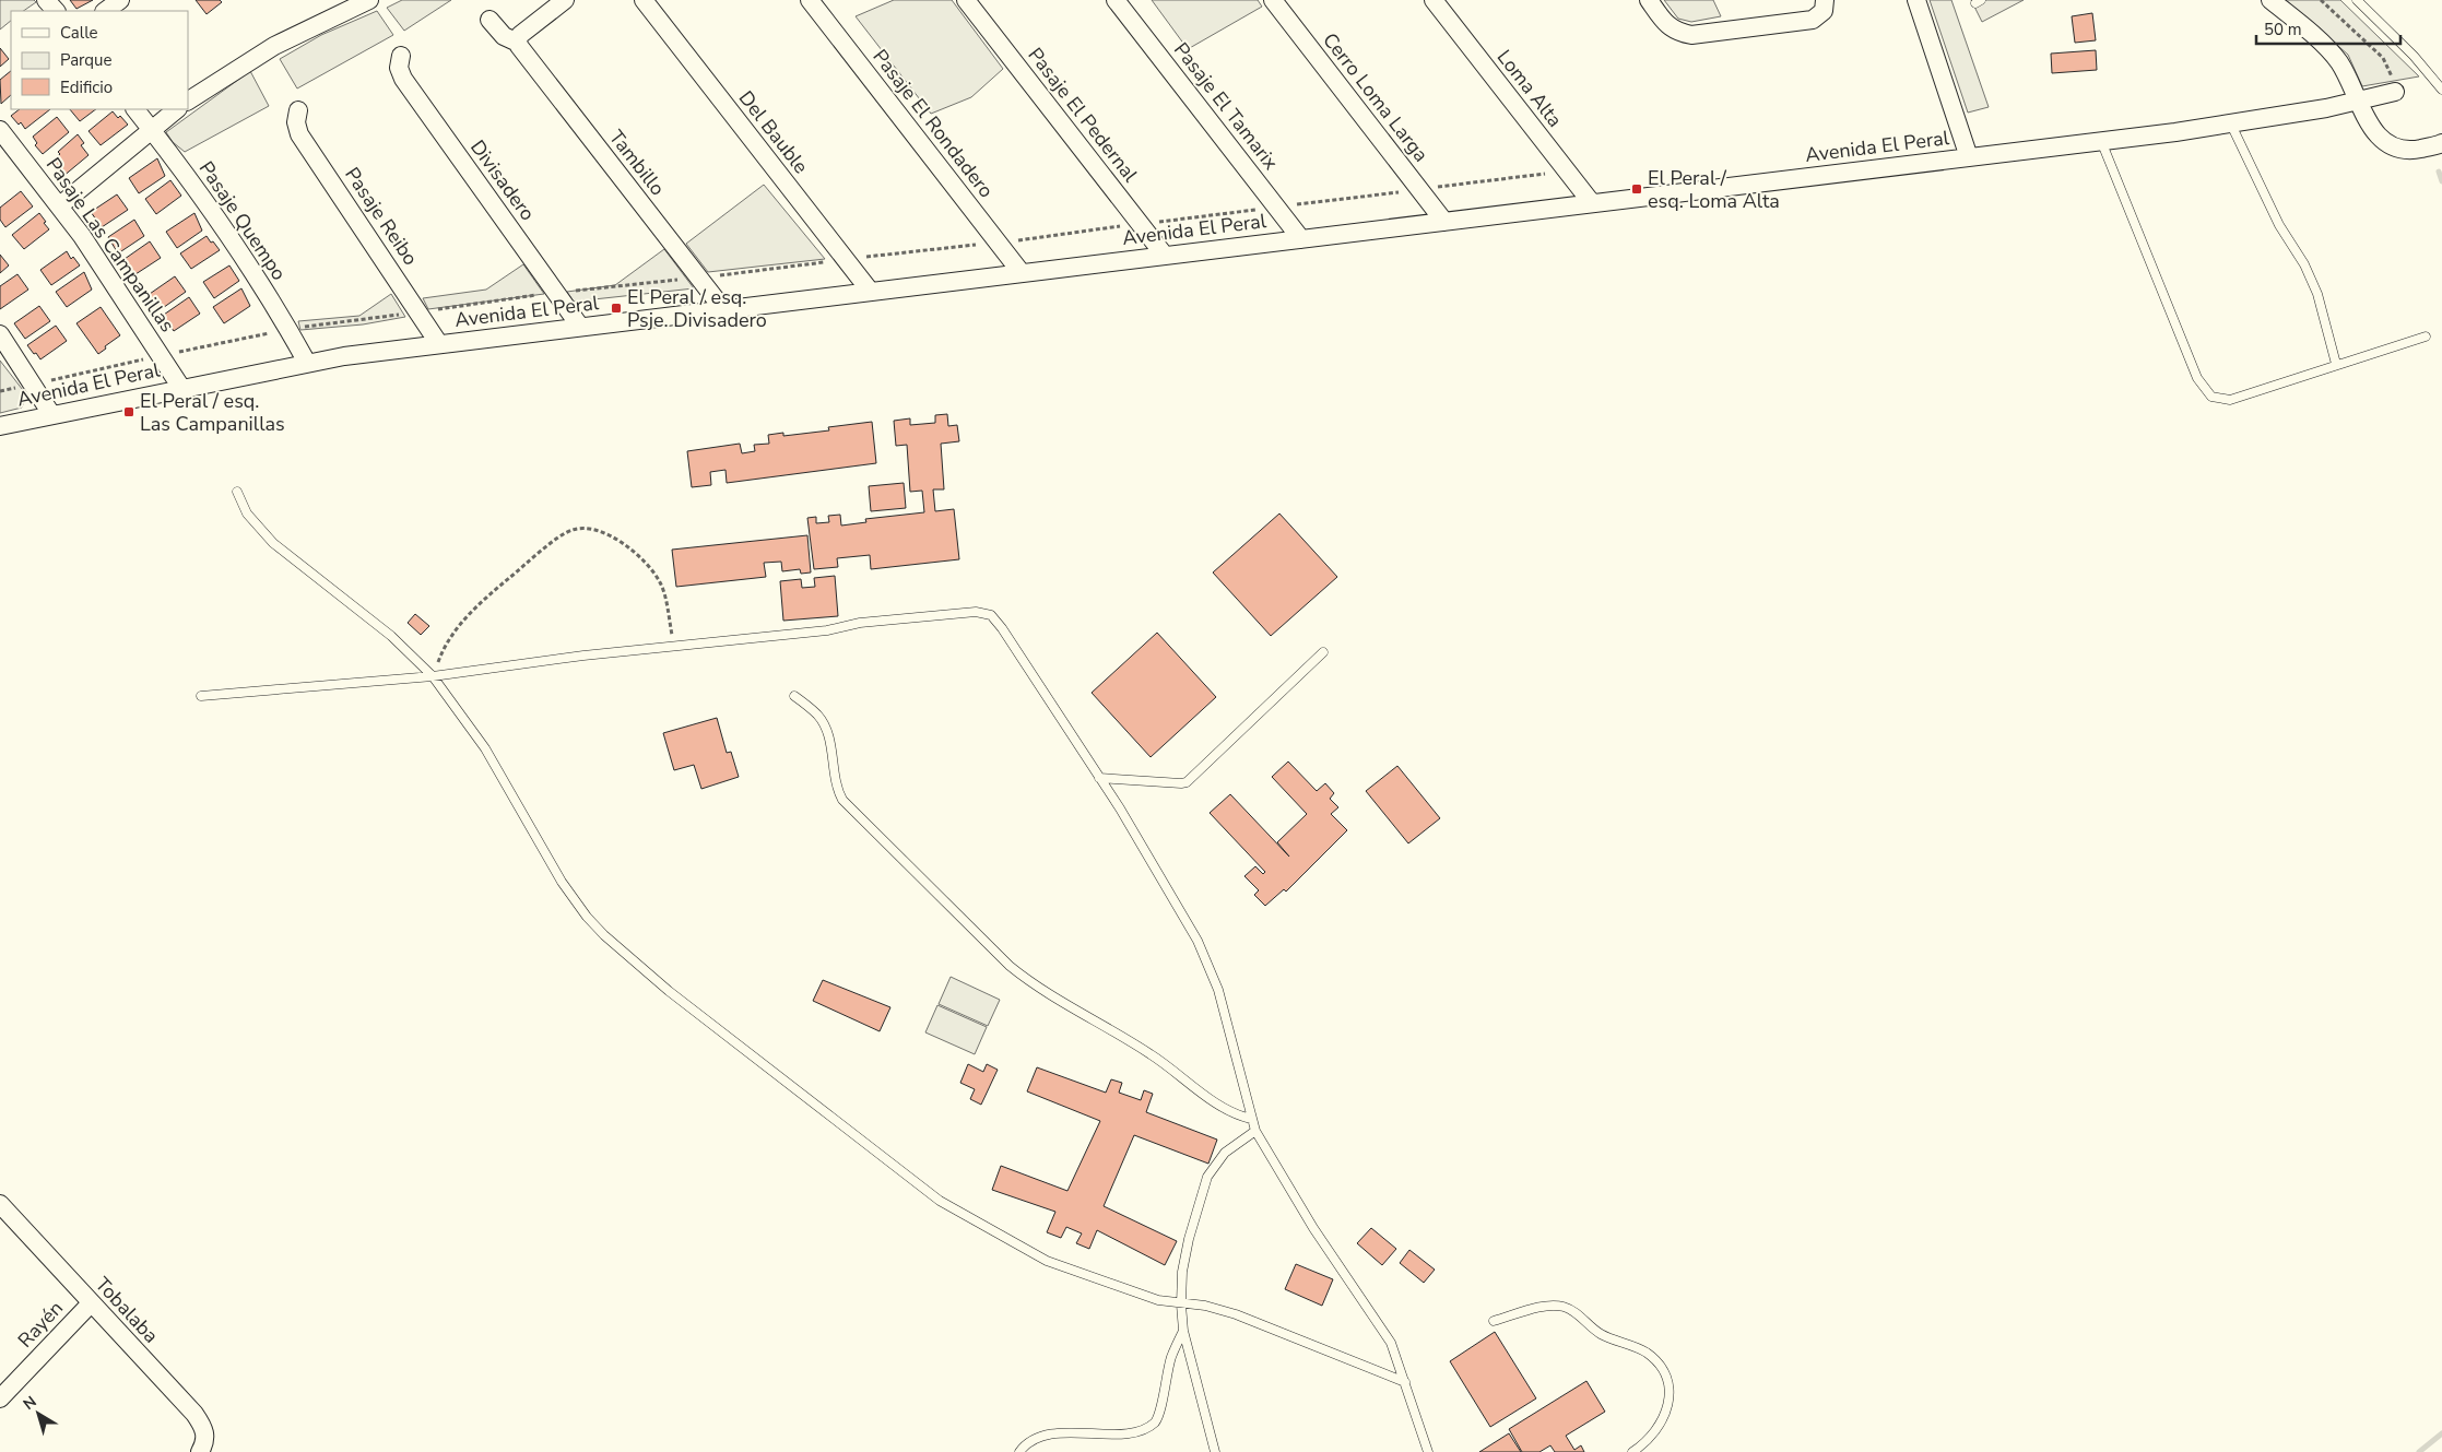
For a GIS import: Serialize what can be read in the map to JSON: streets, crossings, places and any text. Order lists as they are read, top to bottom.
{
  "streets": {
    "street": [
      "Loma Alta",
      "Cerro Loma Larga",
      "Pasaje El Tamarix",
      "Pasaje El Pedernal",
      "Pasaje El Rondadero",
      "Del Bauble",
      "Avenida El Peral",
      "Tambillo",
      "Divisadero",
      "Pasaje Reibo",
      "Pasaje Quempo",
      "Pasaje Las Campanillas",
      "Tobalaba",
      "Rayén"
    ]
  },
  "crossings": [
    ["Loma Alta", "Avenida El Peral"],
    ["Cerro Loma Larga", "Avenida El Peral"],
    ["Pasaje El Tamarix", "Avenida El Peral"],
    ["Pasaje El Pedernal", "Avenida El Peral"],
    ["Pasaje El Rondadero", "Avenida El Peral"],
    ["Del Bauble", "Avenida El Peral"],
    ["Avenida El Peral", "Tambillo"],
    ["Avenida El Peral", "Divisadero"],
    ["Avenida El Peral", "Pasaje Reibo"],
    ["Avenida El Peral", "Pasaje Quempo"],
    ["Avenida El Peral", "Pasaje Las Campanillas"],
    ["Tobalaba", "Rayén"]
  ],
  "places": {
    "transit": ["El Peral / esq. Loma Alta", "El Peral / esq. Psje. Divisadero", "El Peral / esq. Las Campanillas"]
  },
  "legend": ["Calle", "Parque", "Edificio"],
  "scale_bar": "50 m",
  "north": "top left"
}
